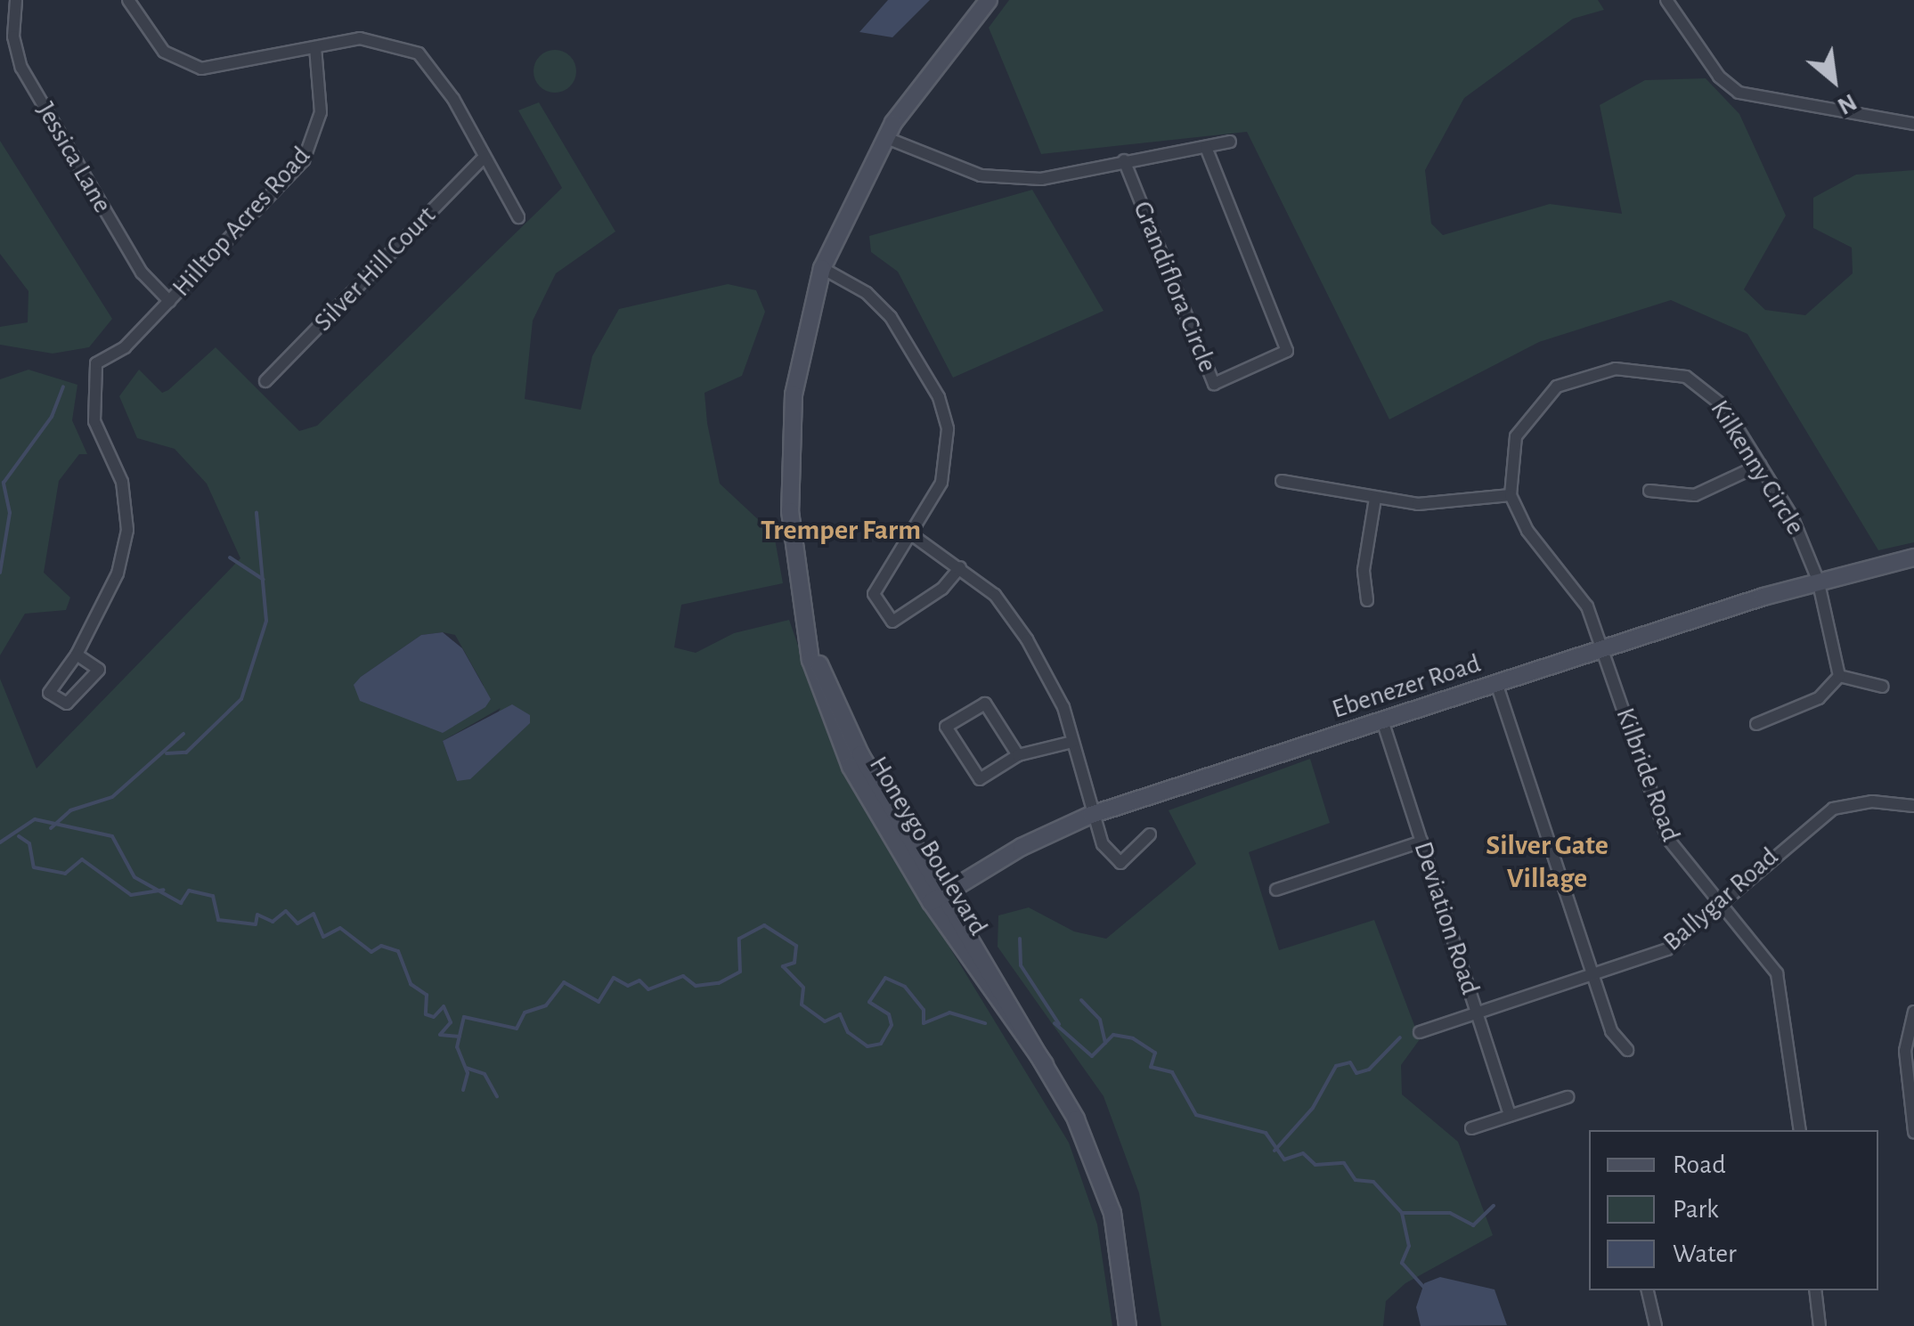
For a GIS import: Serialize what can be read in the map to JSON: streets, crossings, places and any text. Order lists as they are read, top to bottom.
{
  "streets": {
    "main road": ["Ebenezer Road", "Honeygo Boulevard"],
    "street": [
      "Jessica Lane",
      "Hilltop Acres Road",
      "Silver Hill Court",
      "Grandiflora Circle",
      "Kilkenny Circle",
      "Kilbride Road",
      "Ballygar Road",
      "Deviation Road"
    ]
  },
  "crossings": [
    ["Jessica Lane", "Hilltop Acres Road"],
    ["Kilkenny Circle", "Ebenezer Road"],
    ["Kilkenny Circle", "Kilbride Road"],
    ["Ebenezer Road", "Kilbride Road"],
    ["Ebenezer Road", "Honeygo Boulevard"],
    ["Ebenezer Road", "Deviation Road"],
    ["Kilbride Road", "Ballygar Road"],
    ["Ballygar Road", "Deviation Road"]
  ],
  "districts": ["Tremper Farm", "Silver Gate Village"],
  "legend": ["Road", "Park", "Water"],
  "north": "bottom right"
}
